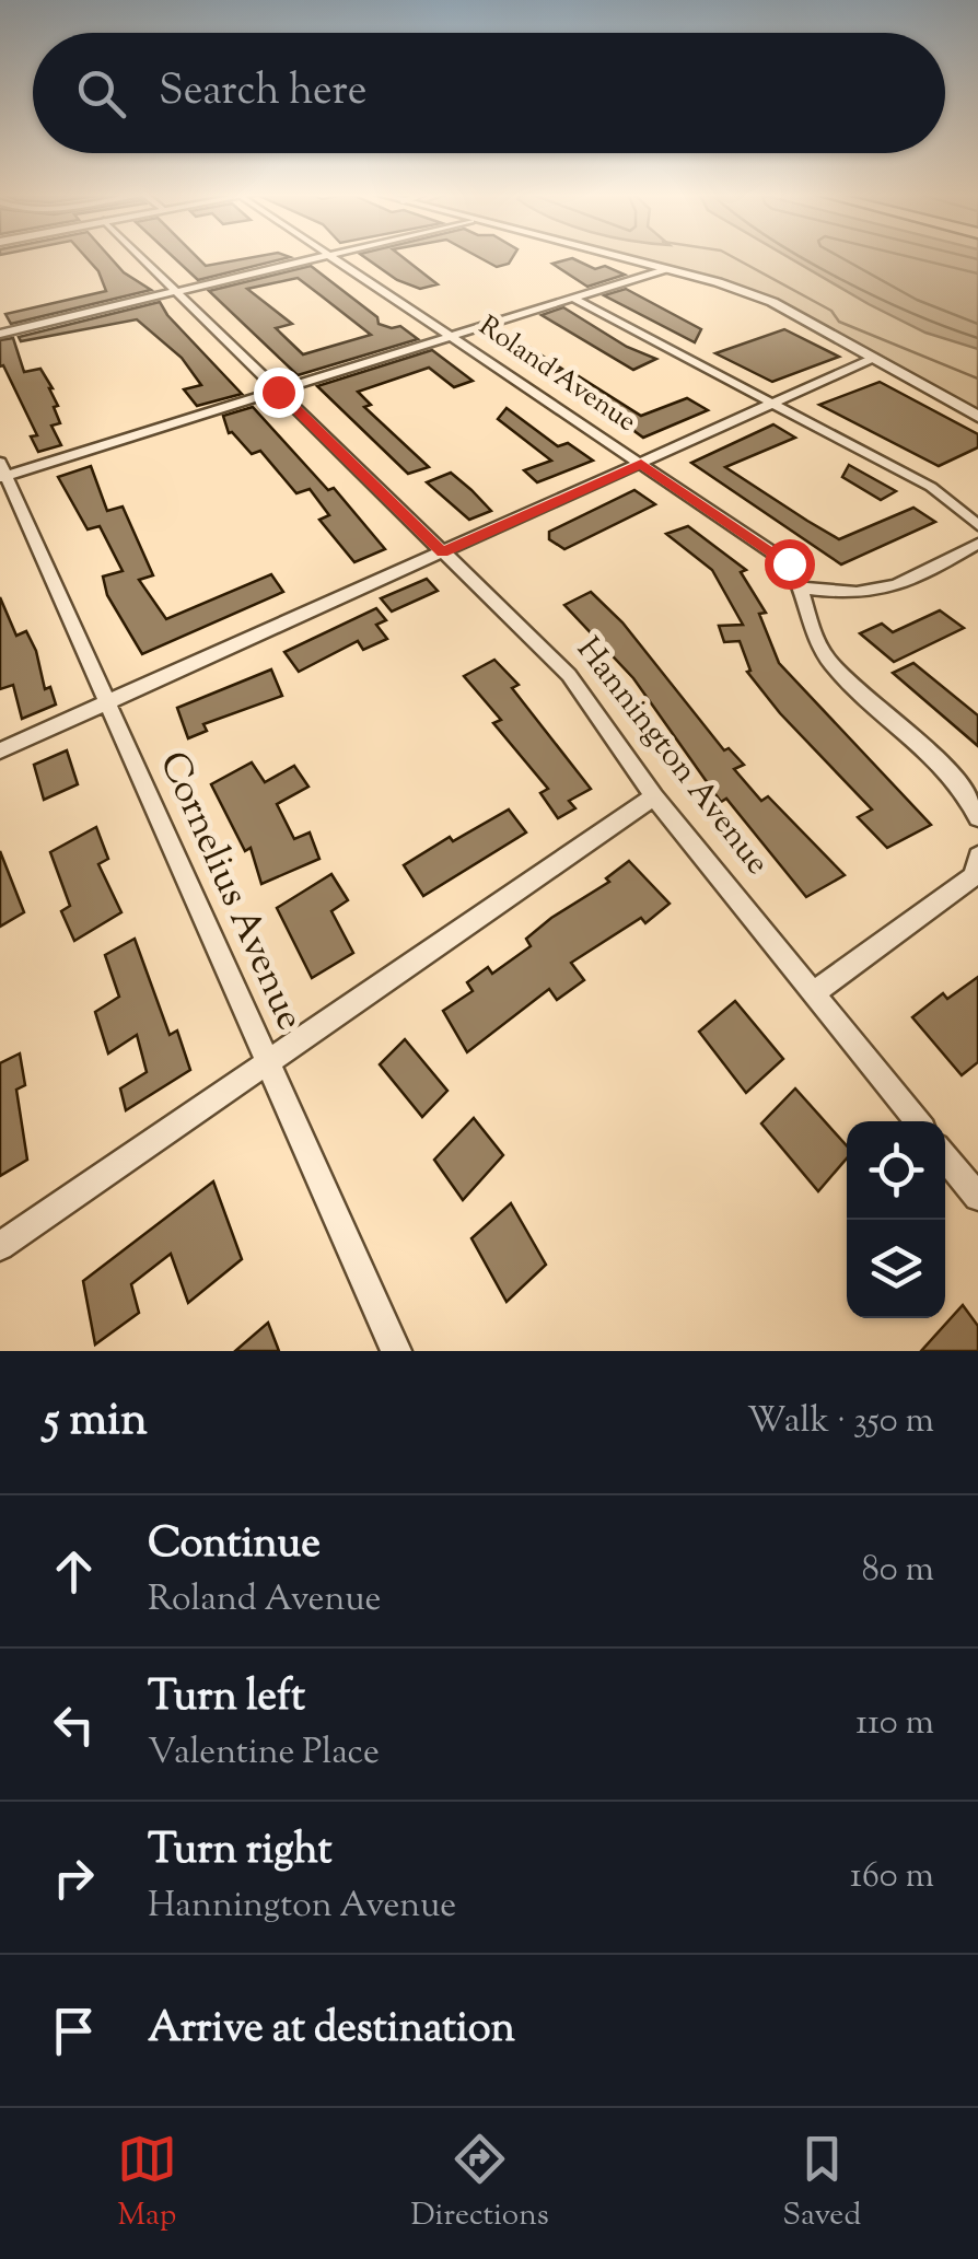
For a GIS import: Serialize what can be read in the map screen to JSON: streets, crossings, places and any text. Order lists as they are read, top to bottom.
{
  "streets": {
    "street": ["Roland Avenue", "Hannington Avenue", "Cornelius Avenue"]
  },
  "page": {
    "search": "Search here",
    "heading": ["5 min", "Walk · 350 m"],
    "list": [
      ["Continue", "Roland Avenue", "80 m"],
      ["Turn left", "Valentine Place", "110 m"],
      ["Turn right", "Hannington Avenue", "160 m"],
      "Arrive at destination"
    ],
    "nav": ["Map", "Directions", "Saved"]
  }
}
